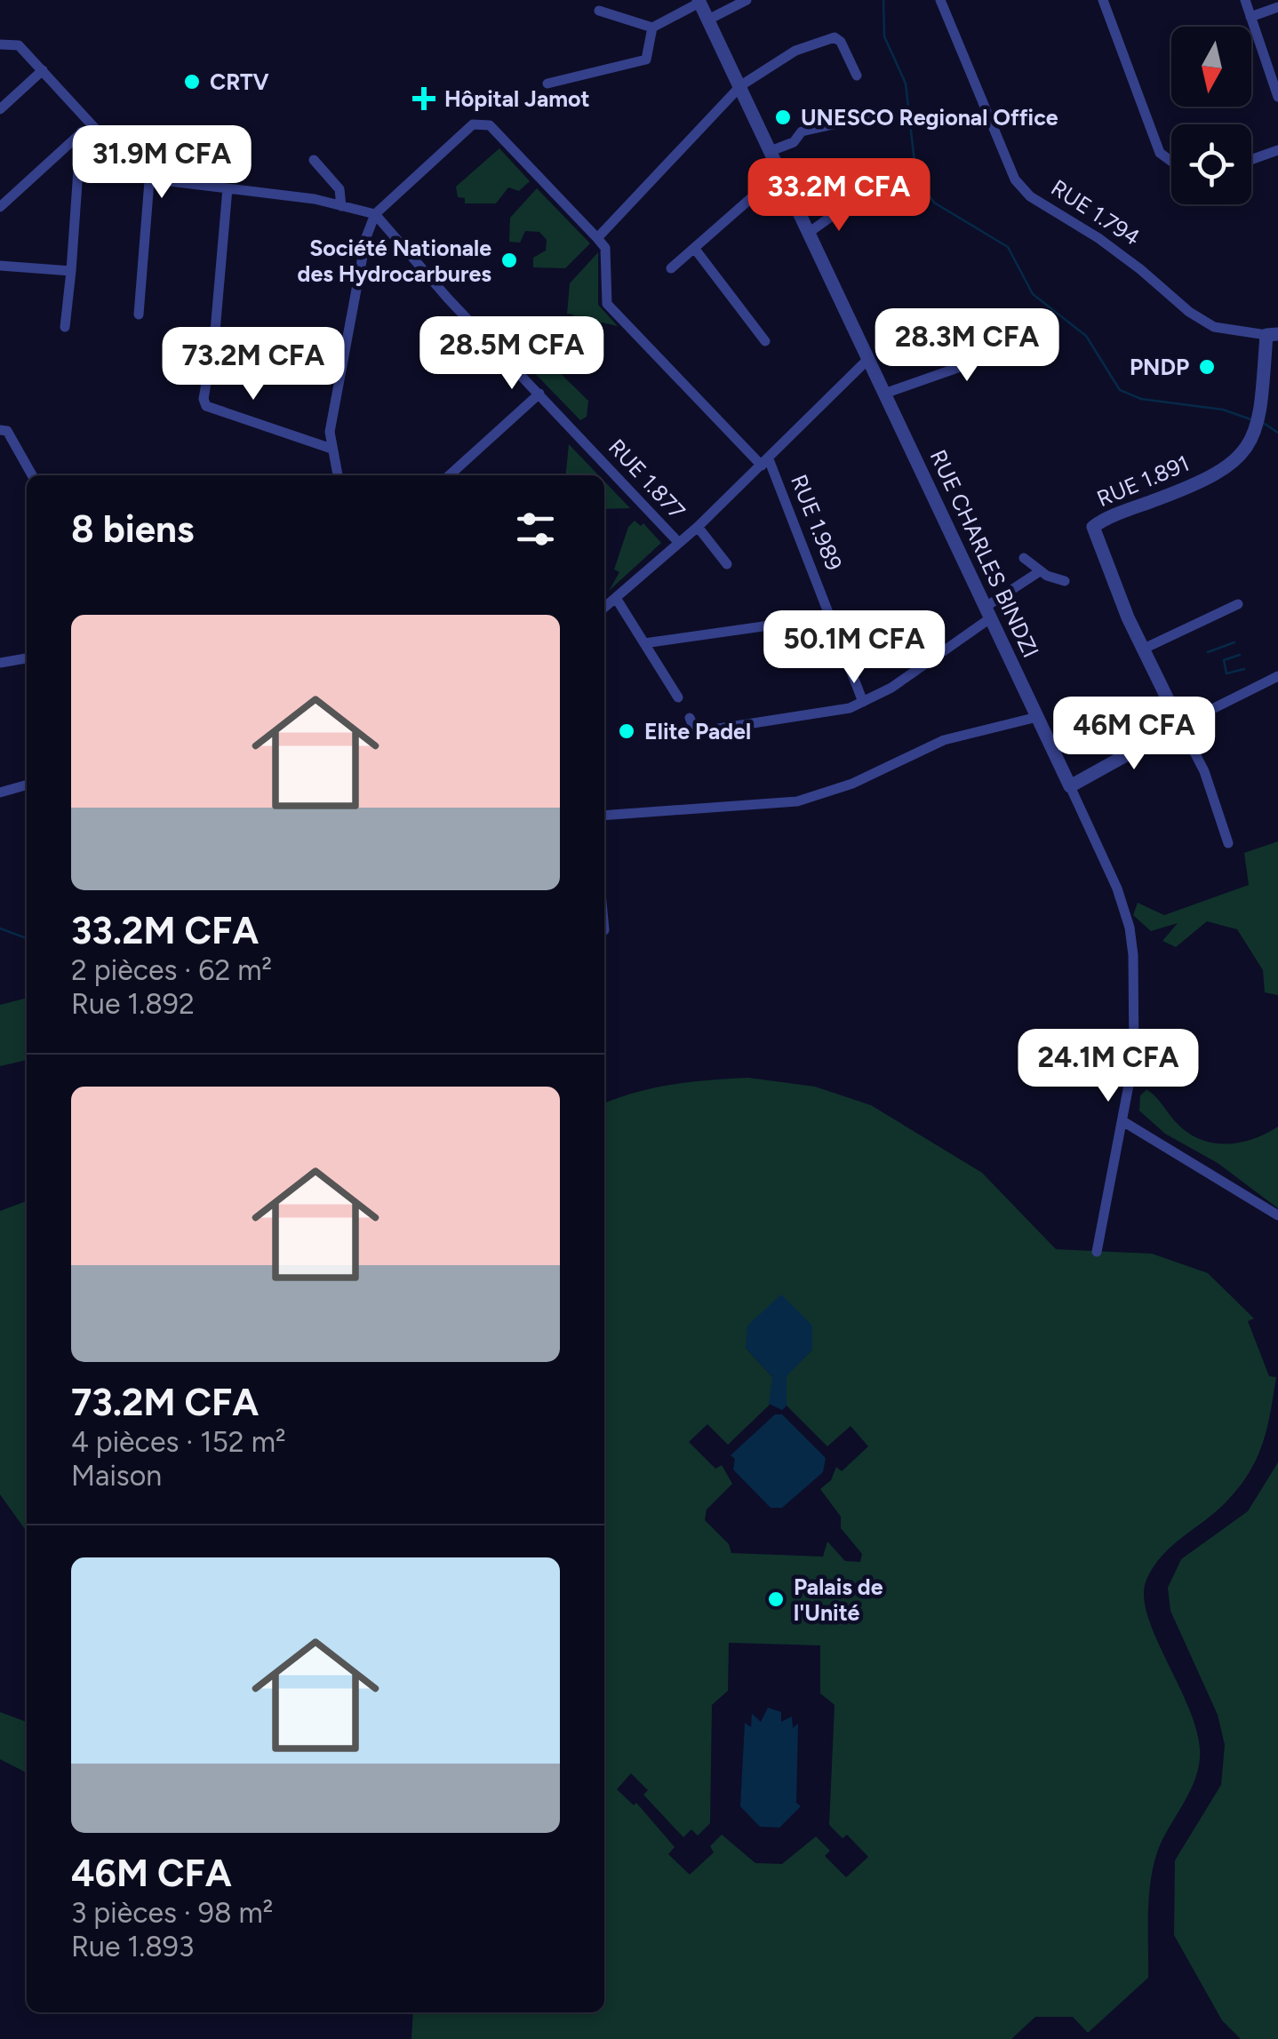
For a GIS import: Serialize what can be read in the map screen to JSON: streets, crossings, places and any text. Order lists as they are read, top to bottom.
{
  "streets": {
    "street": [
      "RUE 1.794",
      "RUE 1.877",
      "RUE 1.891",
      "RUE 1.989",
      "RUE CHARLES BINDZI"
    ]
  },
  "crossings": [
    ["RUE 1.794", "RUE 1.891"],
    ["RUE 1.877", "RUE 1.989"],
    ["RUE 1.989", "RUE CHARLES BINDZI"]
  ],
  "places": {
    "other": [
      "CRTV",
      "UNESCO Regional Office",
      "Société Nationale des Hydrocarbures",
      "PNDP",
      "Elite Padel",
      "Palais de l'Unité"
    ],
    "health": ["Hôpital Jamot"]
  },
  "north": "bottom",
  "page": {
    "price": [
      "31.9M CFA",
      "33.2M CFA",
      "28.3M CFA",
      "28.5M CFA",
      "73.2M CFA",
      "50.1M CFA",
      "46M CFA",
      "24.1M CFA"
    ],
    "heading": "8 biens",
    "list": [
      {
        "name": "33.2M CFA",
        "note": "2 pièces · 62 m² · Rue 1.892"
      },
      {
        "name": "73.2M CFA",
        "note": "4 pièces · 152 m² · Maison"
      },
      {
        "name": "46M CFA",
        "note": "3 pièces · 98 m² · Rue 1.893"
      }
    ]
  }
}
